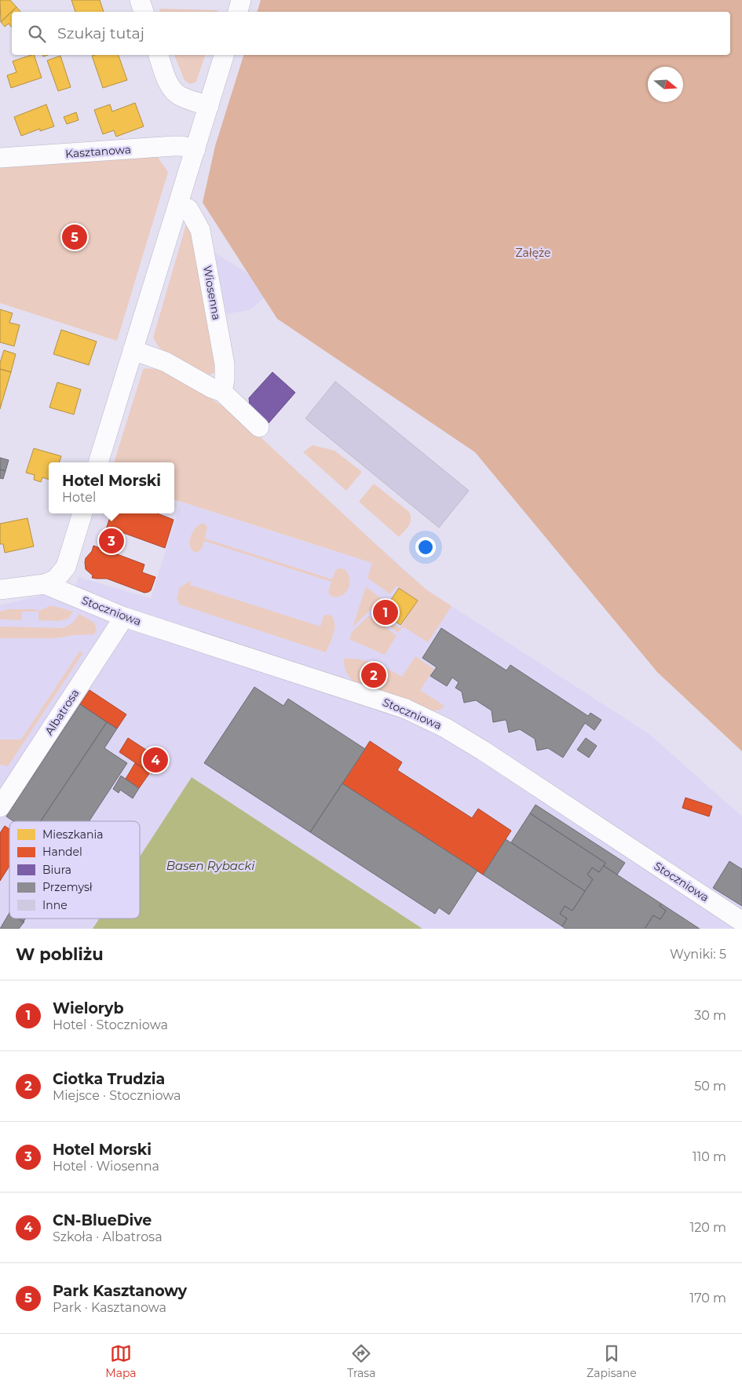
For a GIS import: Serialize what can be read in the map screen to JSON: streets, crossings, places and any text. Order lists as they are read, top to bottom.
{
  "streets": {
    "street": [
      "Kasztanowa",
      "Wiosenna",
      "Stoczniowa",
      "Albatrosa"
    ]
  },
  "crossings": [
    ["Stoczniowa", "Albatrosa"]
  ],
  "water": ["Basen Rybacki"],
  "parks": ["Załęże"],
  "legend": [
    "Mieszkania",
    "Handel",
    "Biura",
    "Przemysł",
    "Inne"
  ],
  "north": "right",
  "page": {
    "search": "Szukaj tutaj",
    "pins": [
      "5",
      "3",
      "1",
      "2",
      "4"
    ],
    "popup": ["Hotel Morski", "Hotel"],
    "heading": ["W pobliżu", "Wyniki: 5"],
    "list": [
      {
        "mark": "1",
        "name": "Wieloryb",
        "note": "Hotel · Stoczniowa",
        "value": "30 m"
      },
      {
        "mark": "2",
        "name": "Ciotka Trudzia",
        "note": "Miejsce · Stoczniowa",
        "value": "50 m"
      },
      {
        "mark": "3",
        "name": "Hotel Morski",
        "note": "Hotel · Wiosenna",
        "value": "110 m"
      },
      {
        "mark": "4",
        "name": "CN-BlueDive",
        "note": "Szkoła · Albatrosa",
        "value": "120 m"
      },
      {
        "mark": "5",
        "name": "Park Kasztanowy",
        "note": "Park · Kasztanowa",
        "value": "170 m"
      }
    ],
    "nav": ["Mapa", "Trasa", "Zapisane"]
  }
}
